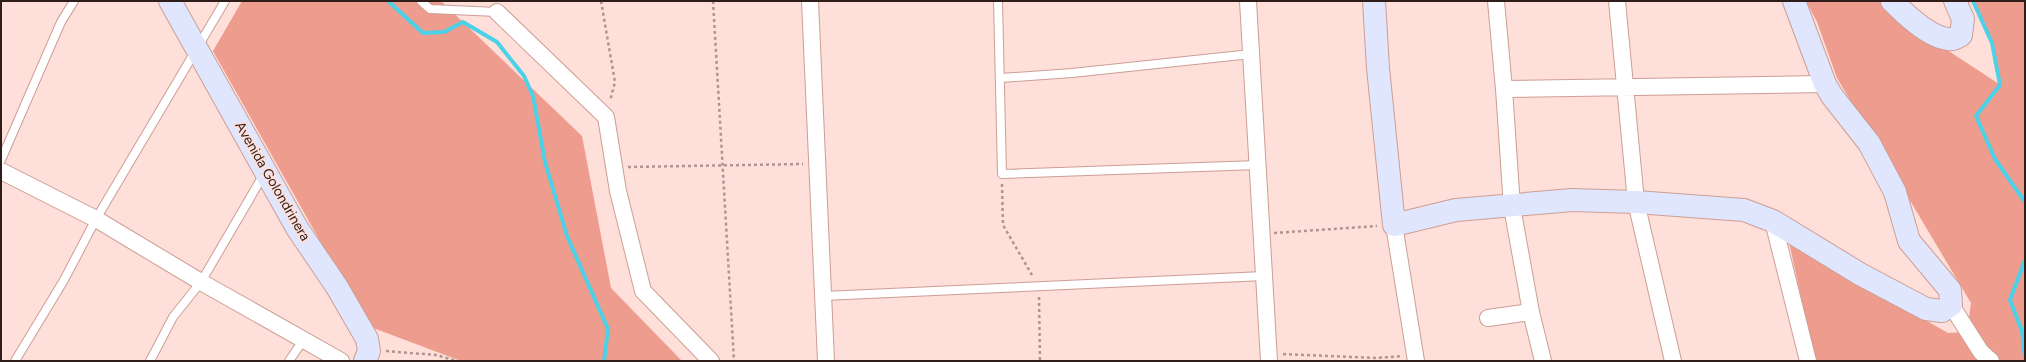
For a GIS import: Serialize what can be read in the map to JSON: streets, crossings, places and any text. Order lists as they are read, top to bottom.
{
  "streets": {
    "street": ["Avenida Golondrinera"]
  }
}
